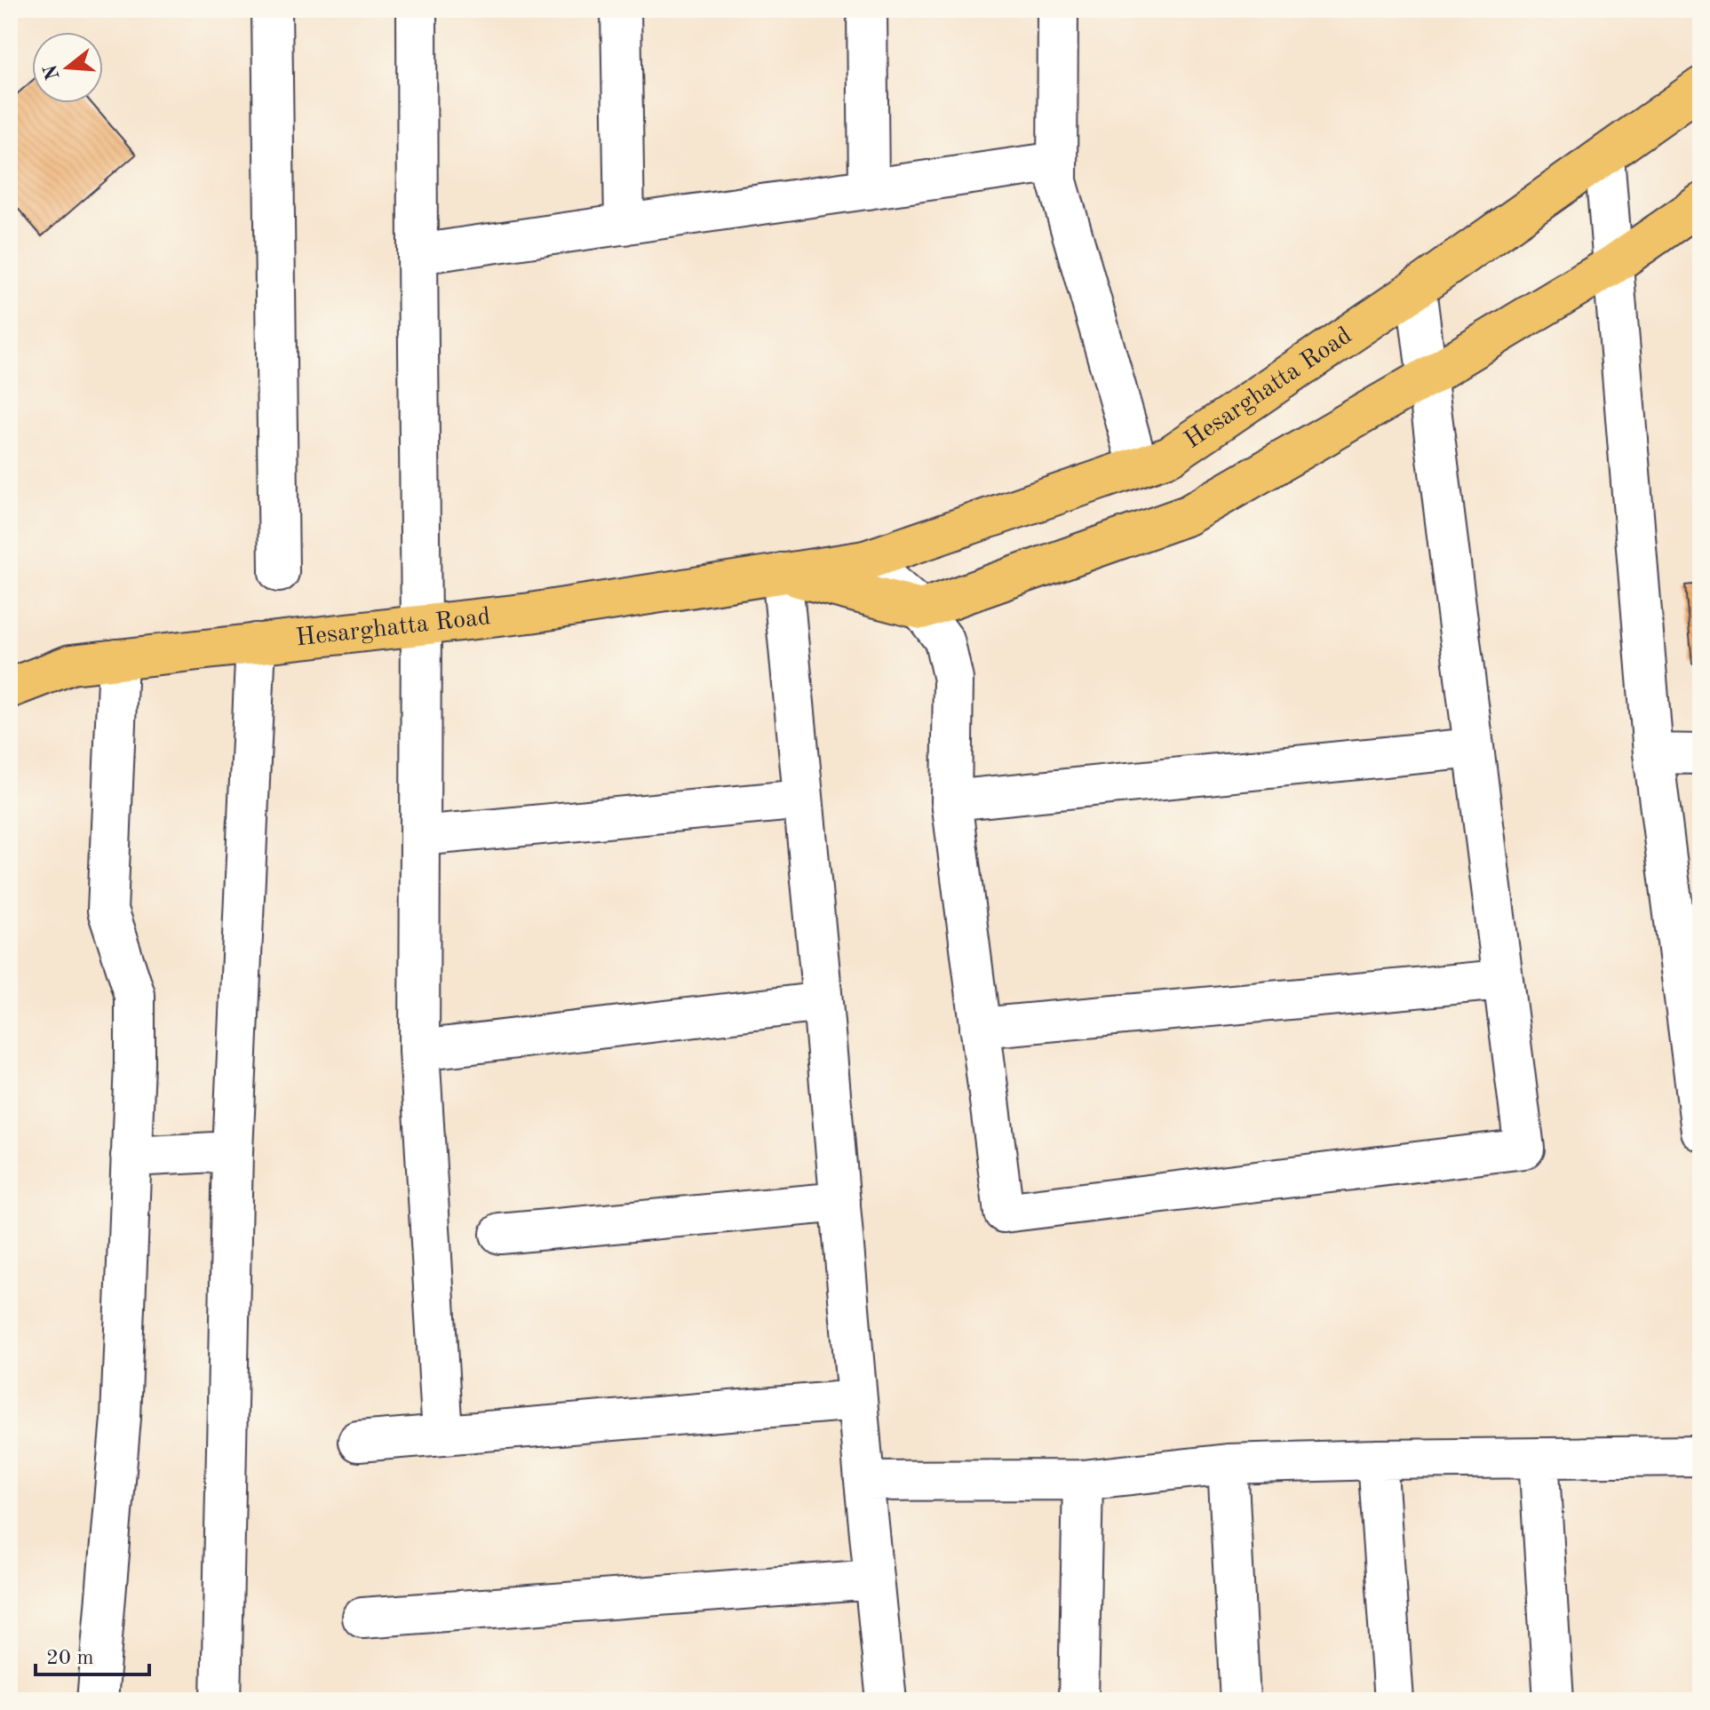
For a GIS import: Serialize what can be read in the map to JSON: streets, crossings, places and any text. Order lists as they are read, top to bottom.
{
  "streets": {
    "main road": ["Hesarghatta Road"]
  },
  "scale_bar": "20 m",
  "north": "left"
}
